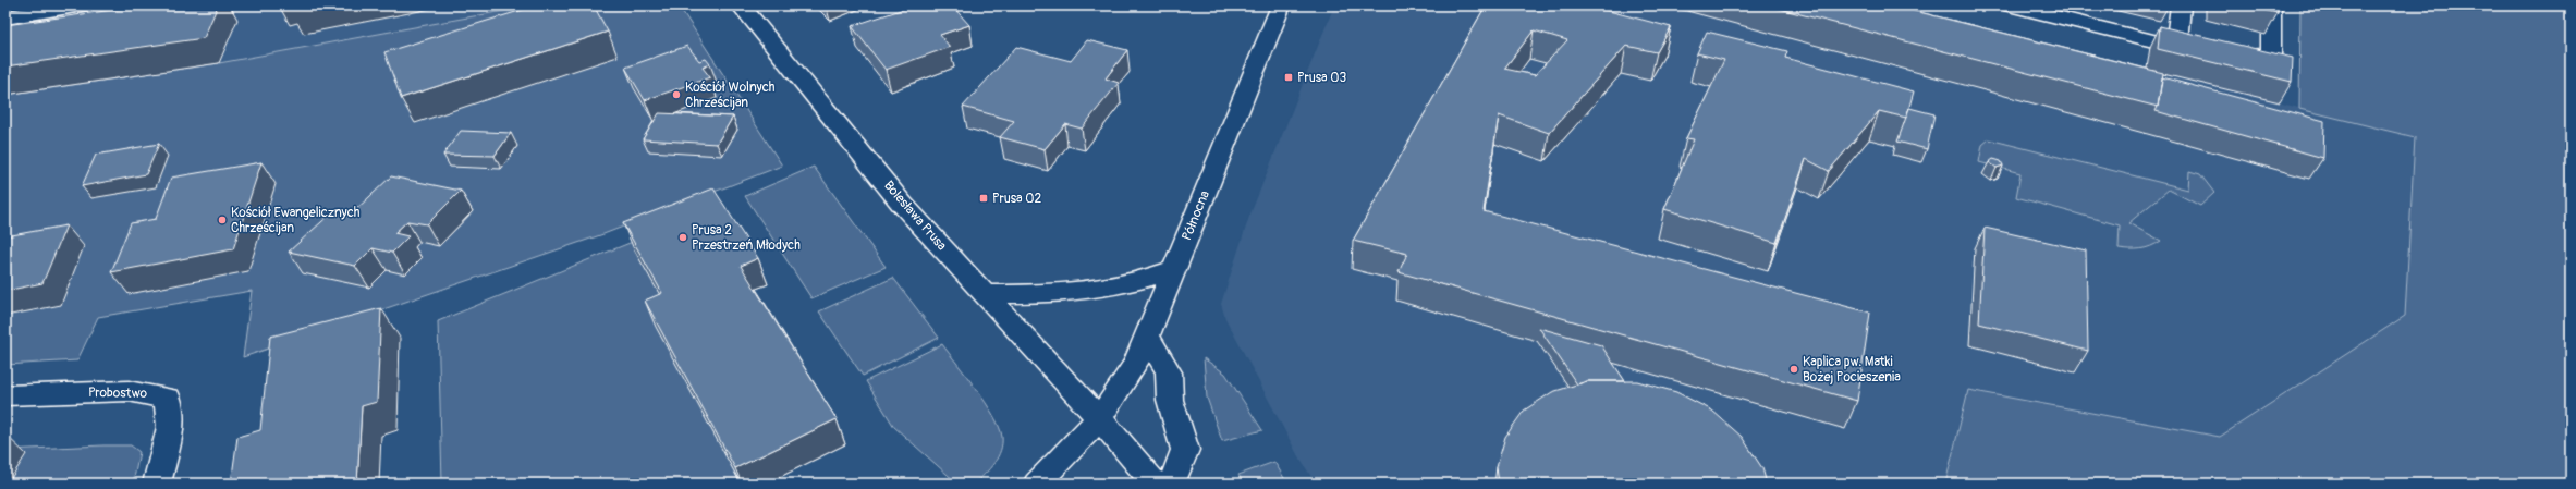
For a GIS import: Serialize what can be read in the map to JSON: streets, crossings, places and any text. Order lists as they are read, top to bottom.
{
  "streets": {
    "street": ["Bolesława Prusa", "Północna", "Probostwo"]
  },
  "crossings": [
    ["Bolesława Prusa", "Północna"]
  ],
  "places": {
    "transit": ["Prusa 03", "Prusa 02"],
    "other": [
      "Kościół Wolnych Chrześcijan",
      "Kościół Ewangelicznych Chrześcijan",
      "Prusa 2 Przestrzeń Młodych",
      "Kaplica pw. Matki Bożej Pocieszenia"
    ]
  }
}
